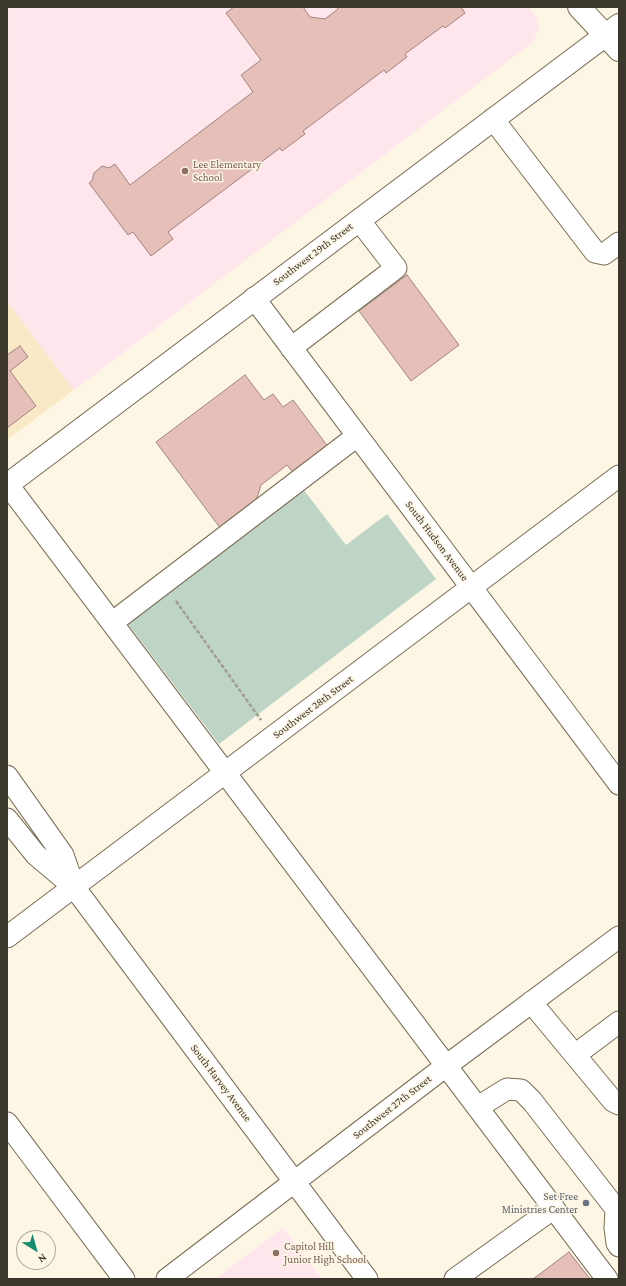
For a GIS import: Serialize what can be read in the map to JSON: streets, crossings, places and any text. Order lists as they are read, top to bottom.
{
  "streets": {
    "main road": ["Southwest 29th Street"],
    "street": [
      "South Hudson Avenue",
      "Southwest 28th Street",
      "South Harvey Avenue",
      "Southwest 27th Street"
    ]
  },
  "crossings": [
    ["Southwest 29th Street", "South Hudson Avenue"],
    ["South Hudson Avenue", "Southwest 28th Street"],
    ["Southwest 28th Street", "South Harvey Avenue"],
    ["South Harvey Avenue", "Southwest 27th Street"]
  ],
  "places": ["Lee Elementary School", "Set Free Ministries Center", "Capitol Hill Junior High School"],
  "north": "bottom right"
}
